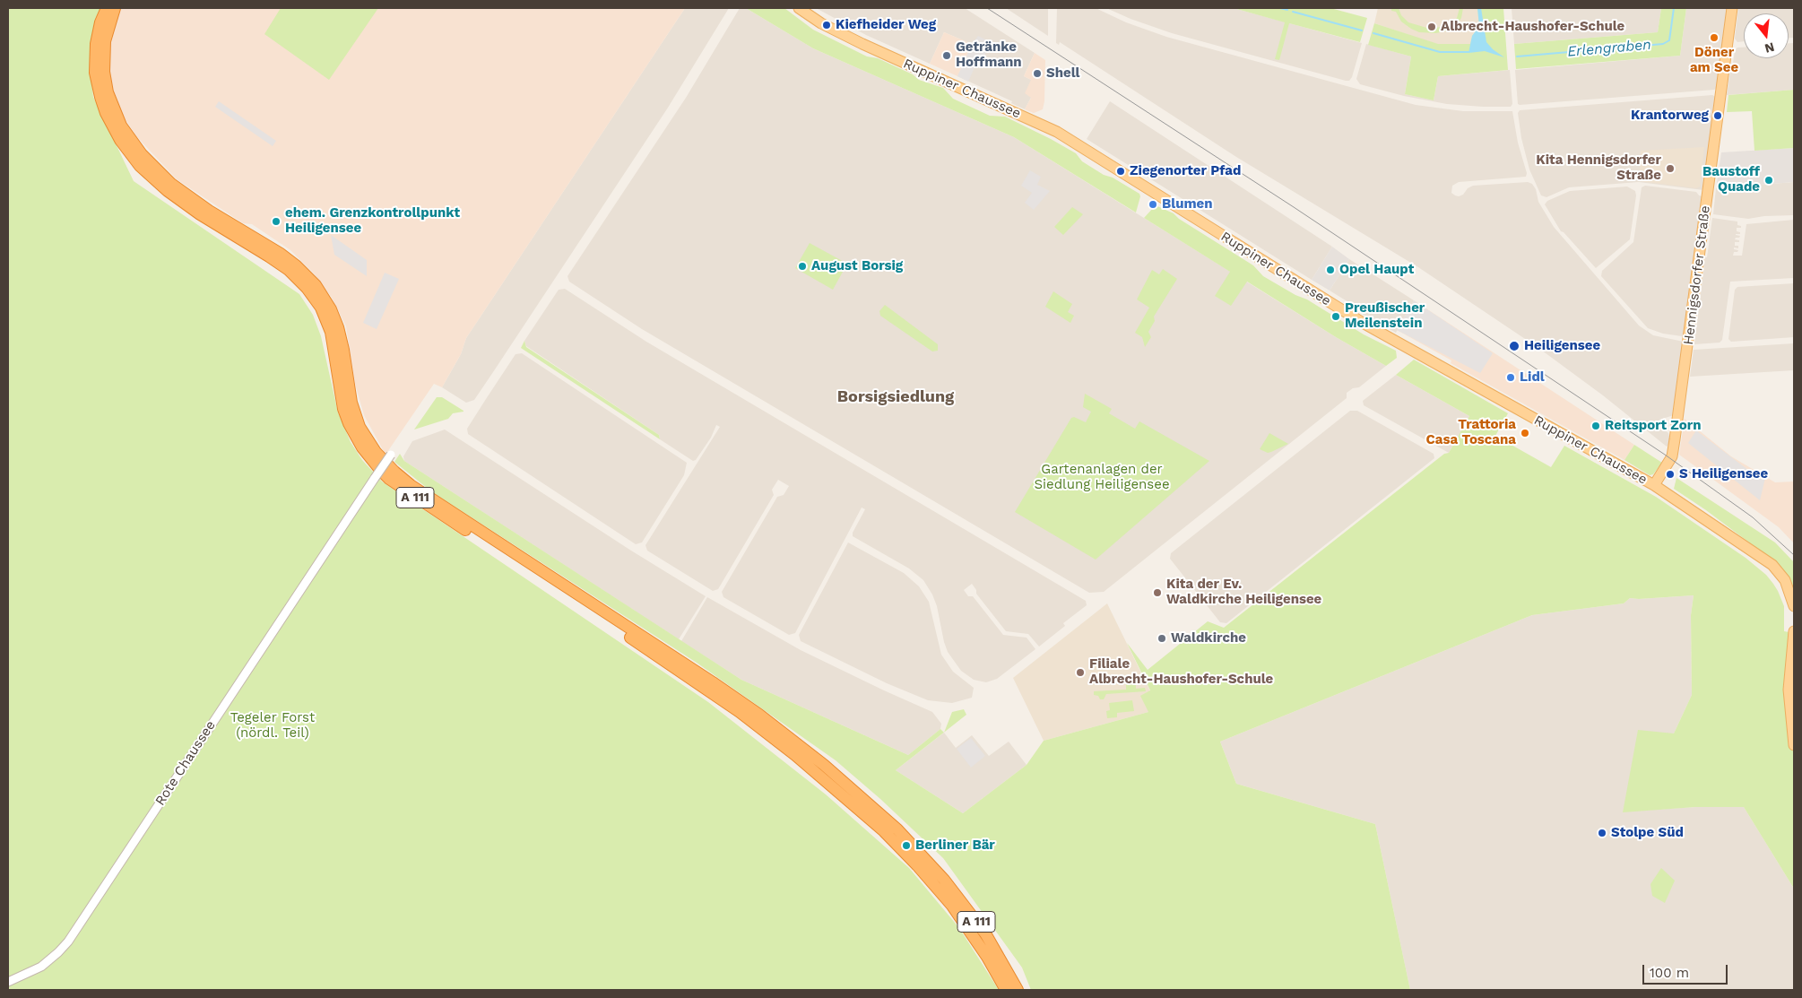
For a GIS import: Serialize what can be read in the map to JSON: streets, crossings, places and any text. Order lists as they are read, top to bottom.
{
  "streets": {
    "highway": ["A 111"],
    "main road": ["Ruppiner Chaussee", "Hennigsdorfer Straße"],
    "street": ["Rote Chaussee"]
  },
  "crossings": [
    ["Ruppiner Chaussee", "Hennigsdorfer Straße"]
  ],
  "districts": ["Borsigsiedlung"],
  "water": ["Erlengraben"],
  "parks": ["Gartenanlagen der Siedlung Heiligensee", "Tegeler Forst (nördl. Teil)"],
  "places": [
    "Kiefheider Weg",
    "Albrecht-Haushofer-Schule",
    "Döner am See",
    "Getränke Hoffmann",
    "Shell",
    "Krantorweg",
    "Kita Hennigsdorfer Straße",
    "Ziegenorter Pfad",
    "Baustoff Quade",
    "Blumen",
    "ehem. Grenzkontrollpunkt Heiligensee",
    "August Borsig",
    "Opel Haupt",
    "Preußischer Meilenstein",
    "Heiligensee",
    "Lidl",
    "Reitsport Zorn",
    "Trattoria Casa Toscana",
    "S Heiligensee",
    "Kita der Ev. Waldkirche Heiligensee",
    "Waldkirche",
    "Filiale Albrecht-Haushofer-Schule",
    "Stolpe Süd",
    "Berliner Bär"
  ],
  "scale_bar": "100 m",
  "north": "bottom"
}
